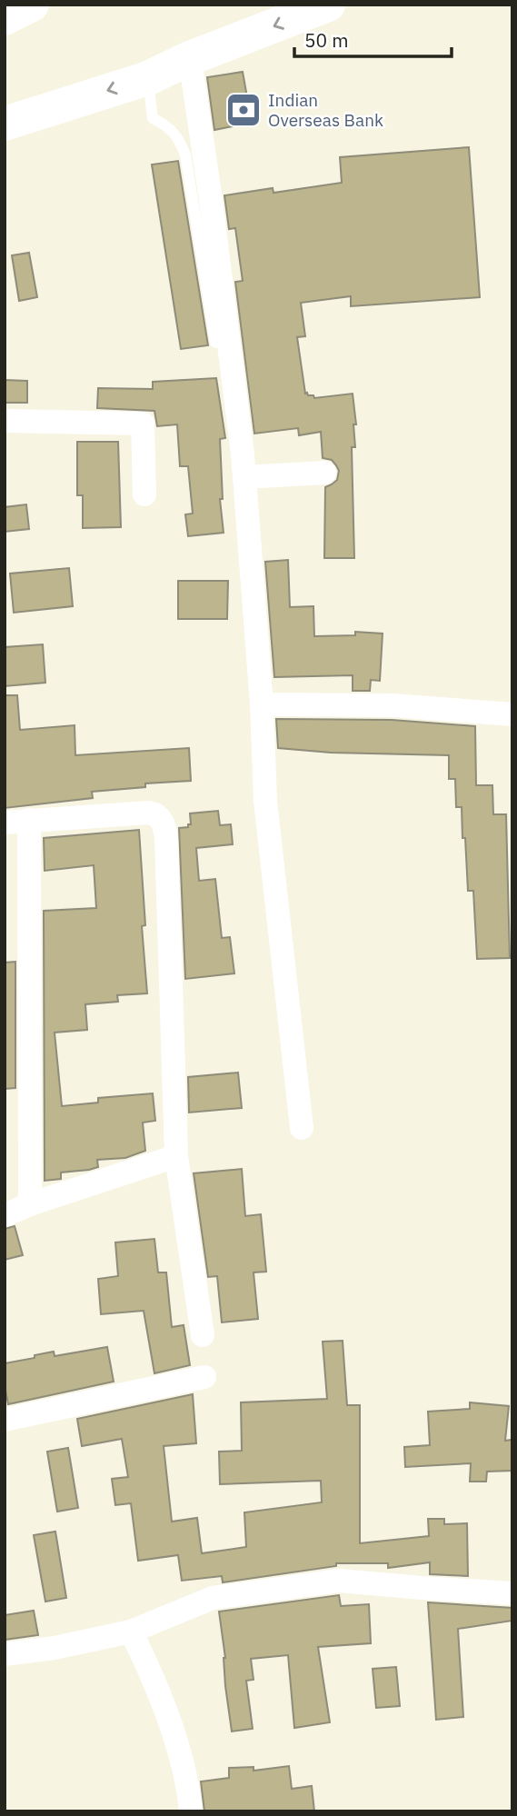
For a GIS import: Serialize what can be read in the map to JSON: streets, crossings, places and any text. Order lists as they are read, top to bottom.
{
  "places": {
    "bank": ["Indian Overseas Bank"]
  },
  "scale_bar": "50 m"
}
